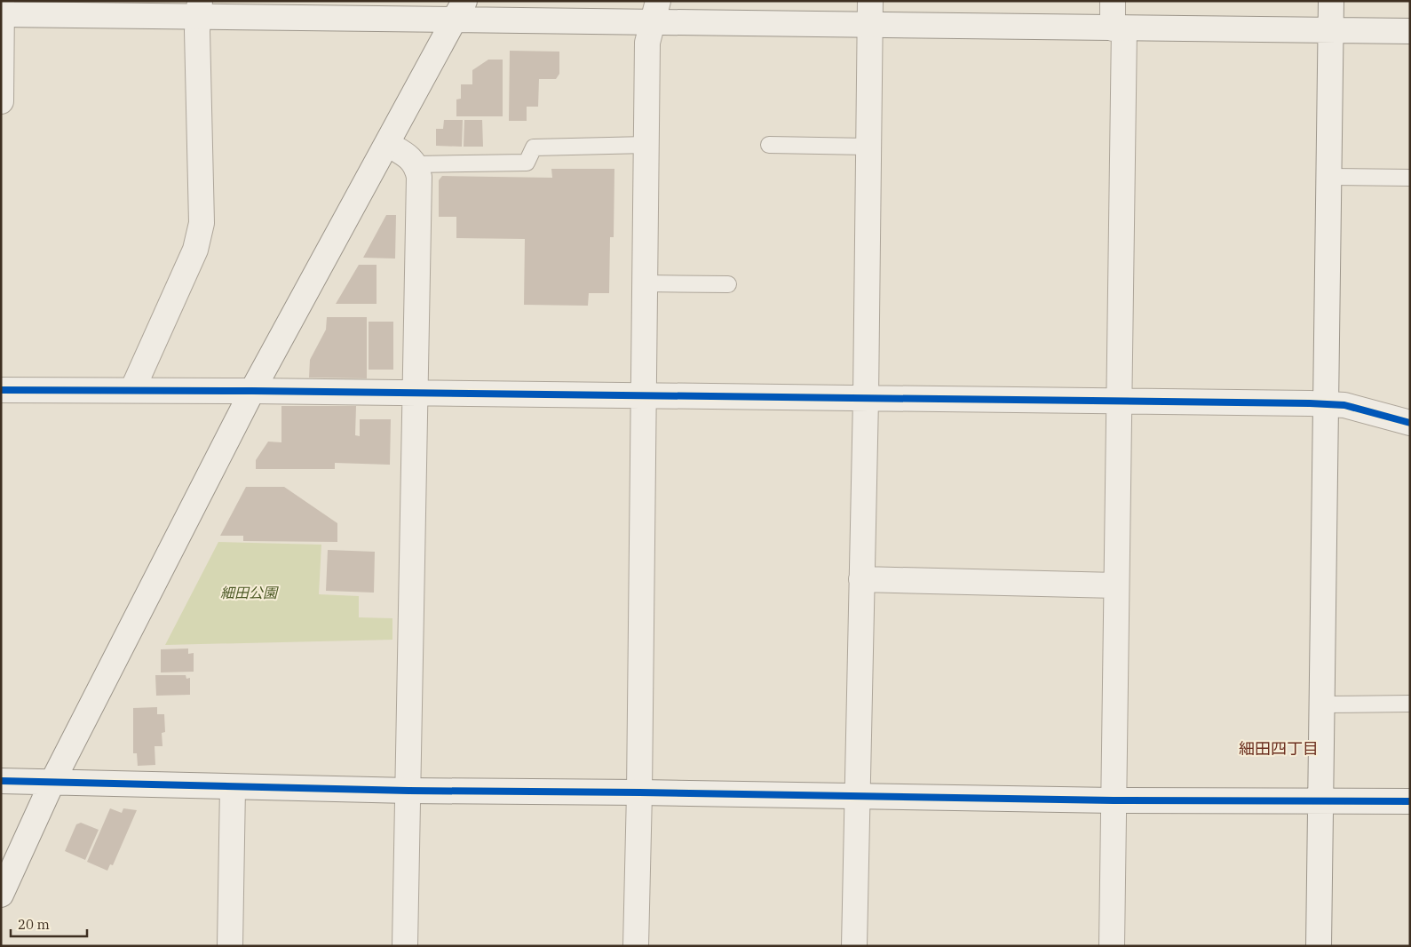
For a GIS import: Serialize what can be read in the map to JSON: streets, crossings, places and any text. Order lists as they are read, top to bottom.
{
  "districts": ["細田四丁目"],
  "parks": ["細田公園"],
  "scale_bar": "20 m"
}
